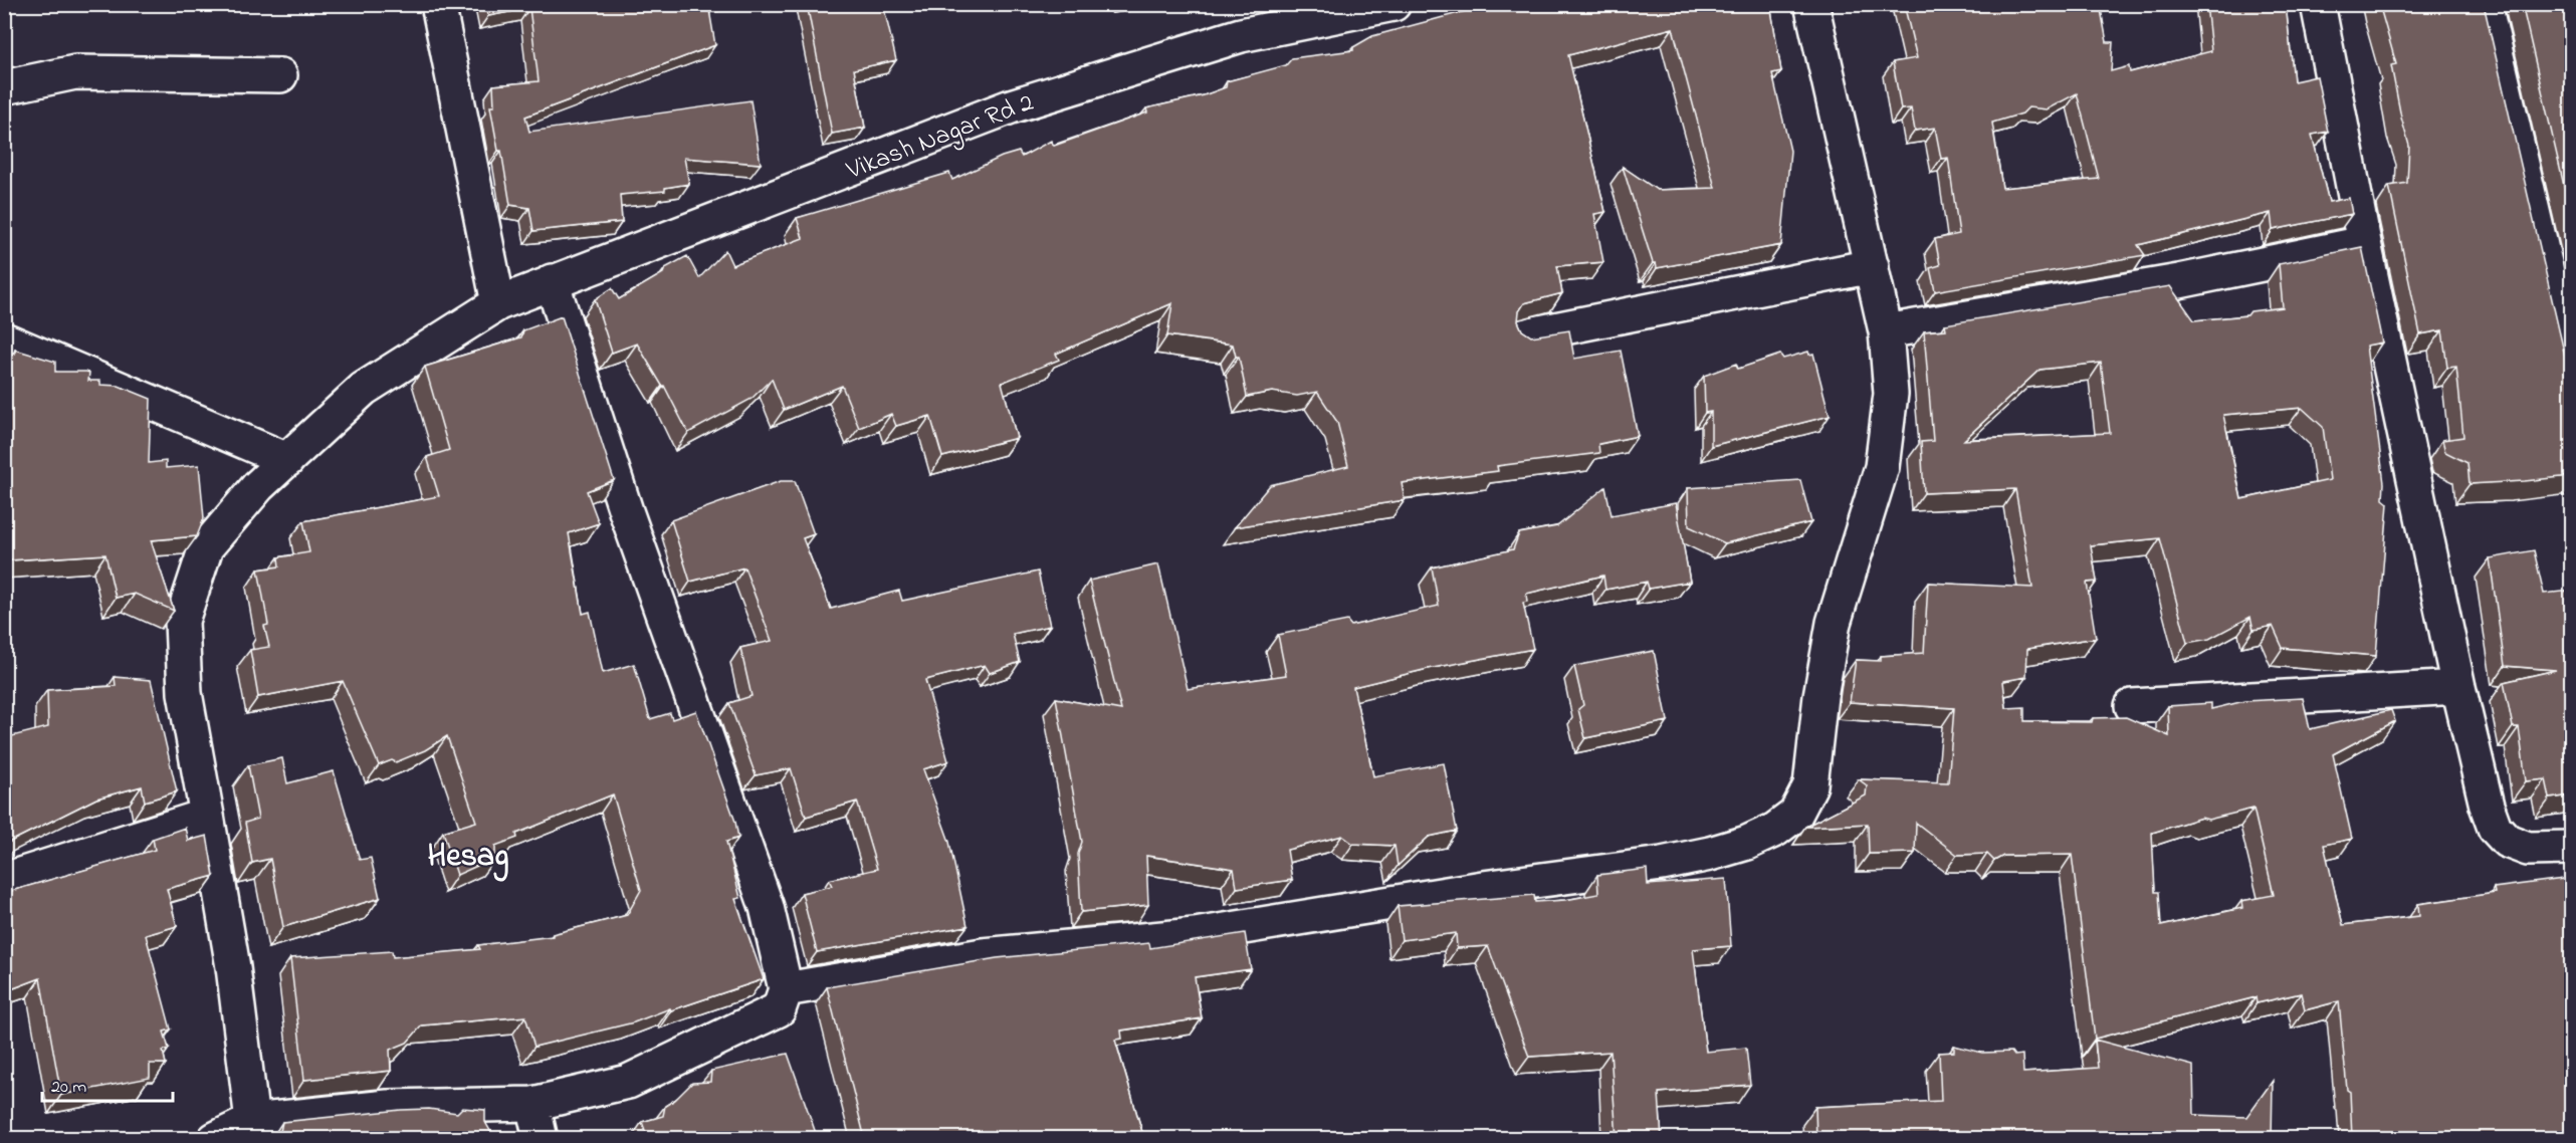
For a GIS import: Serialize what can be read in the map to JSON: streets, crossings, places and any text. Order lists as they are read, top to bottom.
{
  "streets": {
    "street": ["Vikash Nagar Rd 2"]
  },
  "districts": ["Hesag"],
  "scale_bar": "20 m"
}
